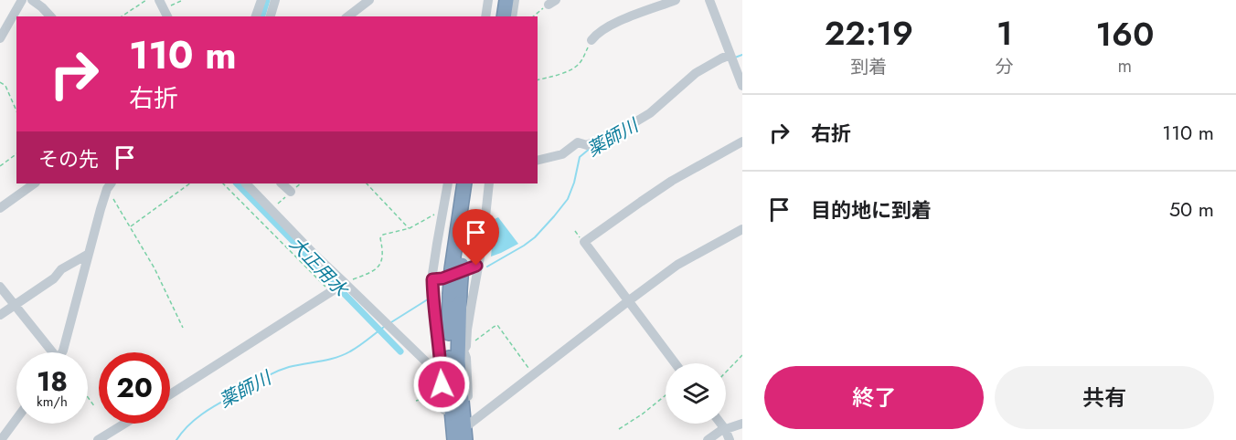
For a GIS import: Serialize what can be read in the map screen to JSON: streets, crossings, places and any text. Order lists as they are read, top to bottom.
{
  "water": ["薬師川", "大正用水"],
  "page": {
    "eta": [
      "22:19",
      "到着",
      "1",
      "分",
      "160",
      "m"
    ],
    "turn": ["110 m", "右折"],
    "list": [
      {
        "name": "右折",
        "value": "110 m"
      },
      {
        "name": "目的地に到着",
        "value": "50 m"
      }
    ],
    "then": "その先",
    "speed": "18 km/h",
    "limit": "20",
    "buttons": ["終了", "共有"]
  }
}
